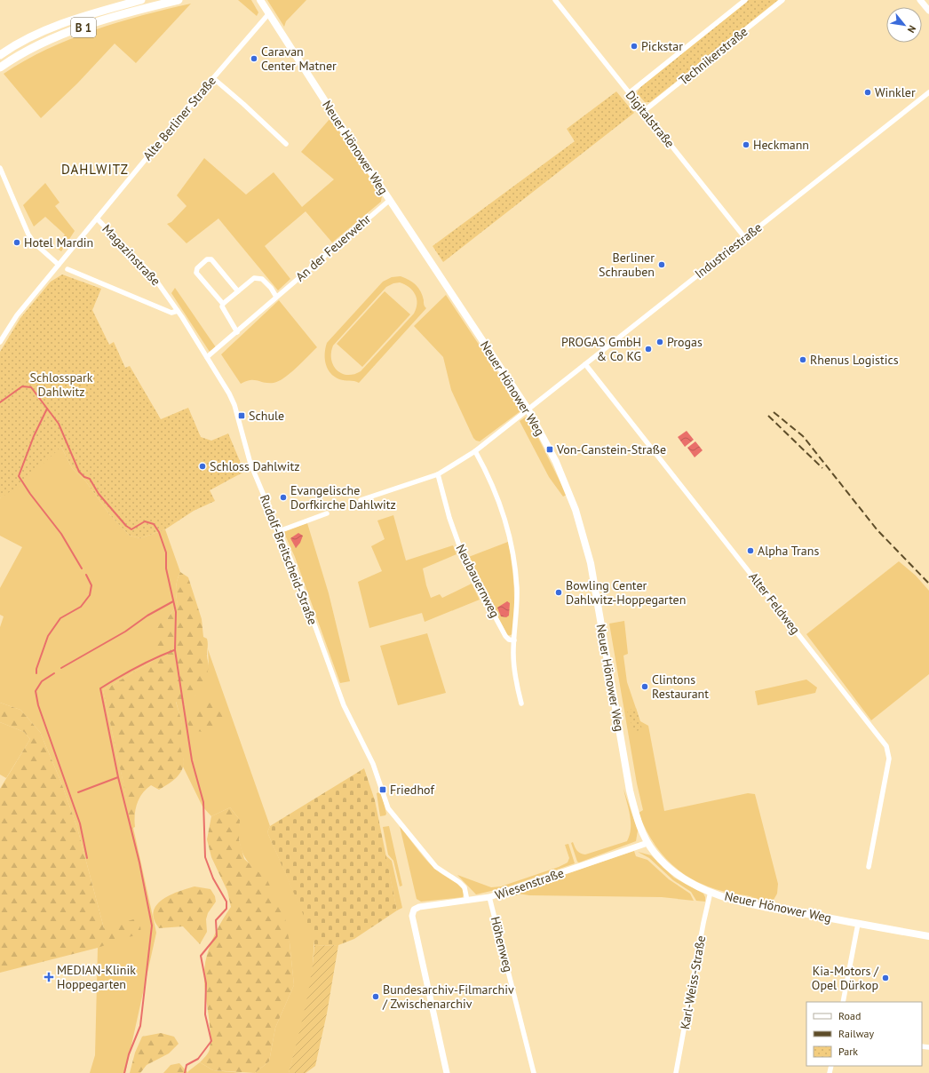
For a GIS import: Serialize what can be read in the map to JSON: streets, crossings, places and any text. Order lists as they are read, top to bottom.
{
  "streets": {
    "main road": ["B 1", "Neuer Hönower Weg"],
    "street": [
      "Technikerstraße",
      "Alte Berliner Straße",
      "Digitalstraße",
      "An der Feuerwehr",
      "Industriestraße",
      "Magazinstraße",
      "Rudolf-Breitscheid-Straße",
      "Neubauernweg",
      "Alter Feldweg",
      "Wiesenstraße",
      "Höhenweg",
      "Karl-Weiss-Straße"
    ]
  },
  "crossings": [
    ["Technikerstraße", "Digitalstraße"],
    ["Alte Berliner Straße", "Neuer Hönower Weg"],
    ["Alte Berliner Straße", "Magazinstraße"],
    ["Digitalstraße", "Industriestraße"],
    ["Neuer Hönower Weg", "An der Feuerwehr"],
    ["Neuer Hönower Weg", "Industriestraße"],
    ["Neuer Hönower Weg", "Wiesenstraße"],
    ["Neuer Hönower Weg", "Karl-Weiss-Straße"],
    ["An der Feuerwehr", "Rudolf-Breitscheid-Straße"],
    ["Industriestraße", "Neubauernweg"],
    ["Industriestraße", "Alter Feldweg"],
    ["Magazinstraße", "Rudolf-Breitscheid-Straße"],
    ["Rudolf-Breitscheid-Straße", "Wiesenstraße"],
    ["Wiesenstraße", "Höhenweg"]
  ],
  "districts": ["DAHLWITZ"],
  "parks": ["Schlosspark Dahlwitz"],
  "places": {
    "other": [
      "Pickstar",
      "Caravan Center Matner",
      "Winkler",
      "Heckmann",
      "Hotel Mardin",
      "Berliner Schrauben",
      "Progas",
      "PROGAS GmbH & Co KG",
      "Rhenus Logistics",
      "Schloss Dahlwitz",
      "Evangelische Dorfkirche Dahlwitz",
      "Alpha Trans",
      "Bowling Center Dahlwitz-Hoppegarten",
      "Clintons Restaurant",
      "Kia-Motors / Opel Dürkop",
      "Bundesarchiv-Filmarchiv / Zwischenarchiv"
    ],
    "transit": ["Schule", "Von-Canstein-Straße", "Friedhof"],
    "health": ["MEDIAN-Klinik Hoppegarten"]
  },
  "legend": ["Road", "Railway", "Park"],
  "north": "bottom right"
}
